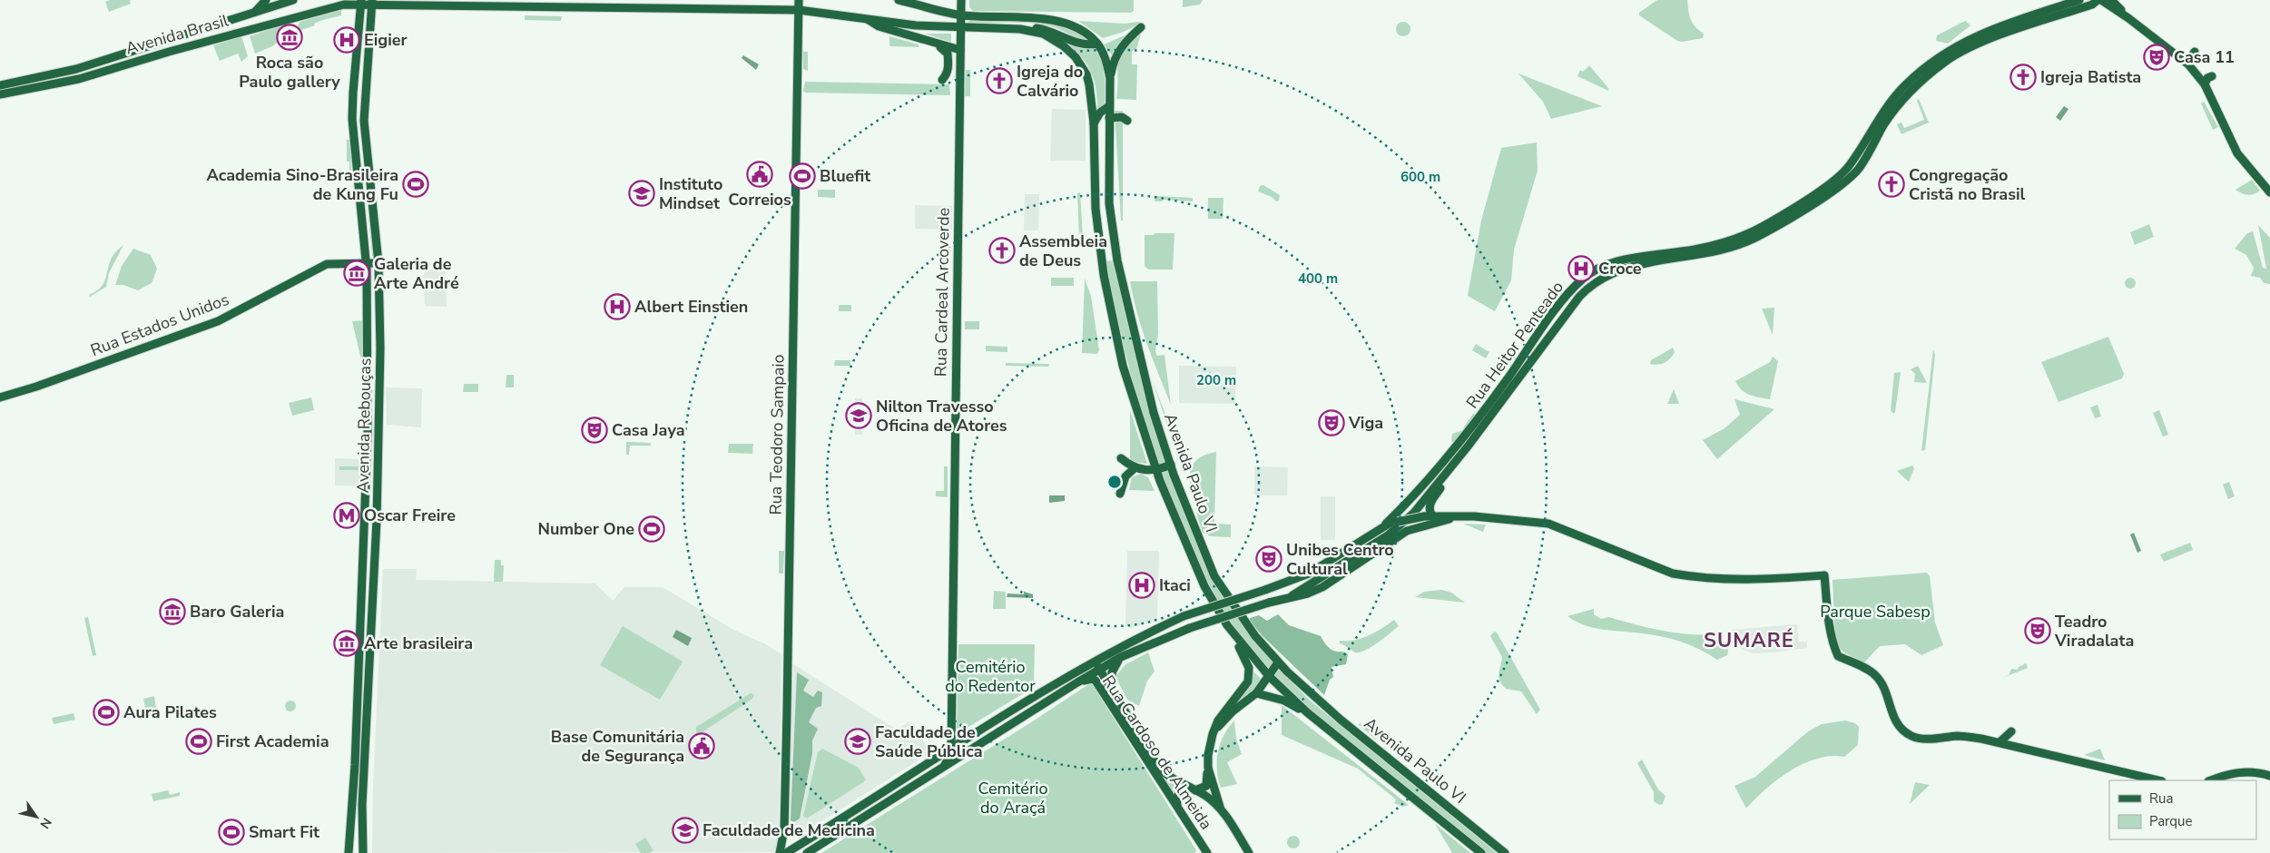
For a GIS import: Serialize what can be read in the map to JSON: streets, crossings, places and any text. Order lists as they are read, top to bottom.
{
  "streets": {
    "main road": [
      "Avenida Brasil",
      "Rua Cardeal Arcoverde",
      "Rua Estados Unidos",
      "Rua Heitor Penteado",
      "Avenida Rebouças",
      "Rua Teodoro Sampaio",
      "Avenida Paulo VI",
      "Rua Cardoso de Almeida"
    ]
  },
  "crossings": [
    ["Avenida Brasil", "Rua Cardeal Arcoverde"],
    ["Avenida Brasil", "Avenida Rebouças"],
    ["Avenida Brasil", "Rua Teodoro Sampaio"],
    ["Avenida Brasil", "Avenida Paulo VI"],
    ["Rua Cardeal Arcoverde", "Avenida Paulo VI"],
    ["Rua Estados Unidos", "Avenida Rebouças"]
  ],
  "districts": ["SUMARÉ"],
  "parks": ["Parque Sabesp", "Cemitério do Redentor", "Cemitério do Araçá"],
  "places": {
    "museum": [
      "Roca são Paulo gallery",
      "Galeria de Arte André",
      "Baro Galeria",
      "Arte brasileira"
    ],
    "hospital": [
      "Eigier",
      "Croce",
      "Albert Einstien",
      "Itaci"
    ],
    "theatre": [
      "Casa 11",
      "Viga",
      "Casa Jaya",
      "Unibes Centro Cultural",
      "Teadro Viradalata"
    ],
    "church": [
      "Igreja Batista",
      "Igreja do Calvário",
      "Congregação Cristã no Brasil",
      "Assembleia de Deus"
    ],
    "public building": ["Correios", "Base Comunitária de Segurança"],
    "sports": [
      "Bluefit",
      "Academia Sino-Brasileira de Kung Fu",
      "Number One",
      "Aura Pilates",
      "First Academia",
      "Smart Fit"
    ],
    "school or university": [
      "Instituto Mindset",
      "Nilton Travesso Oficina de Atores",
      "Faculdade de Saúde Pública",
      "Faculdade de Medicina"
    ],
    "metro station": ["Oscar Freire"]
  },
  "legend": ["Rua", "Parque"],
  "north": "bottom right",
  "rings": ["600 m", "400 m", "200 m"]
}
